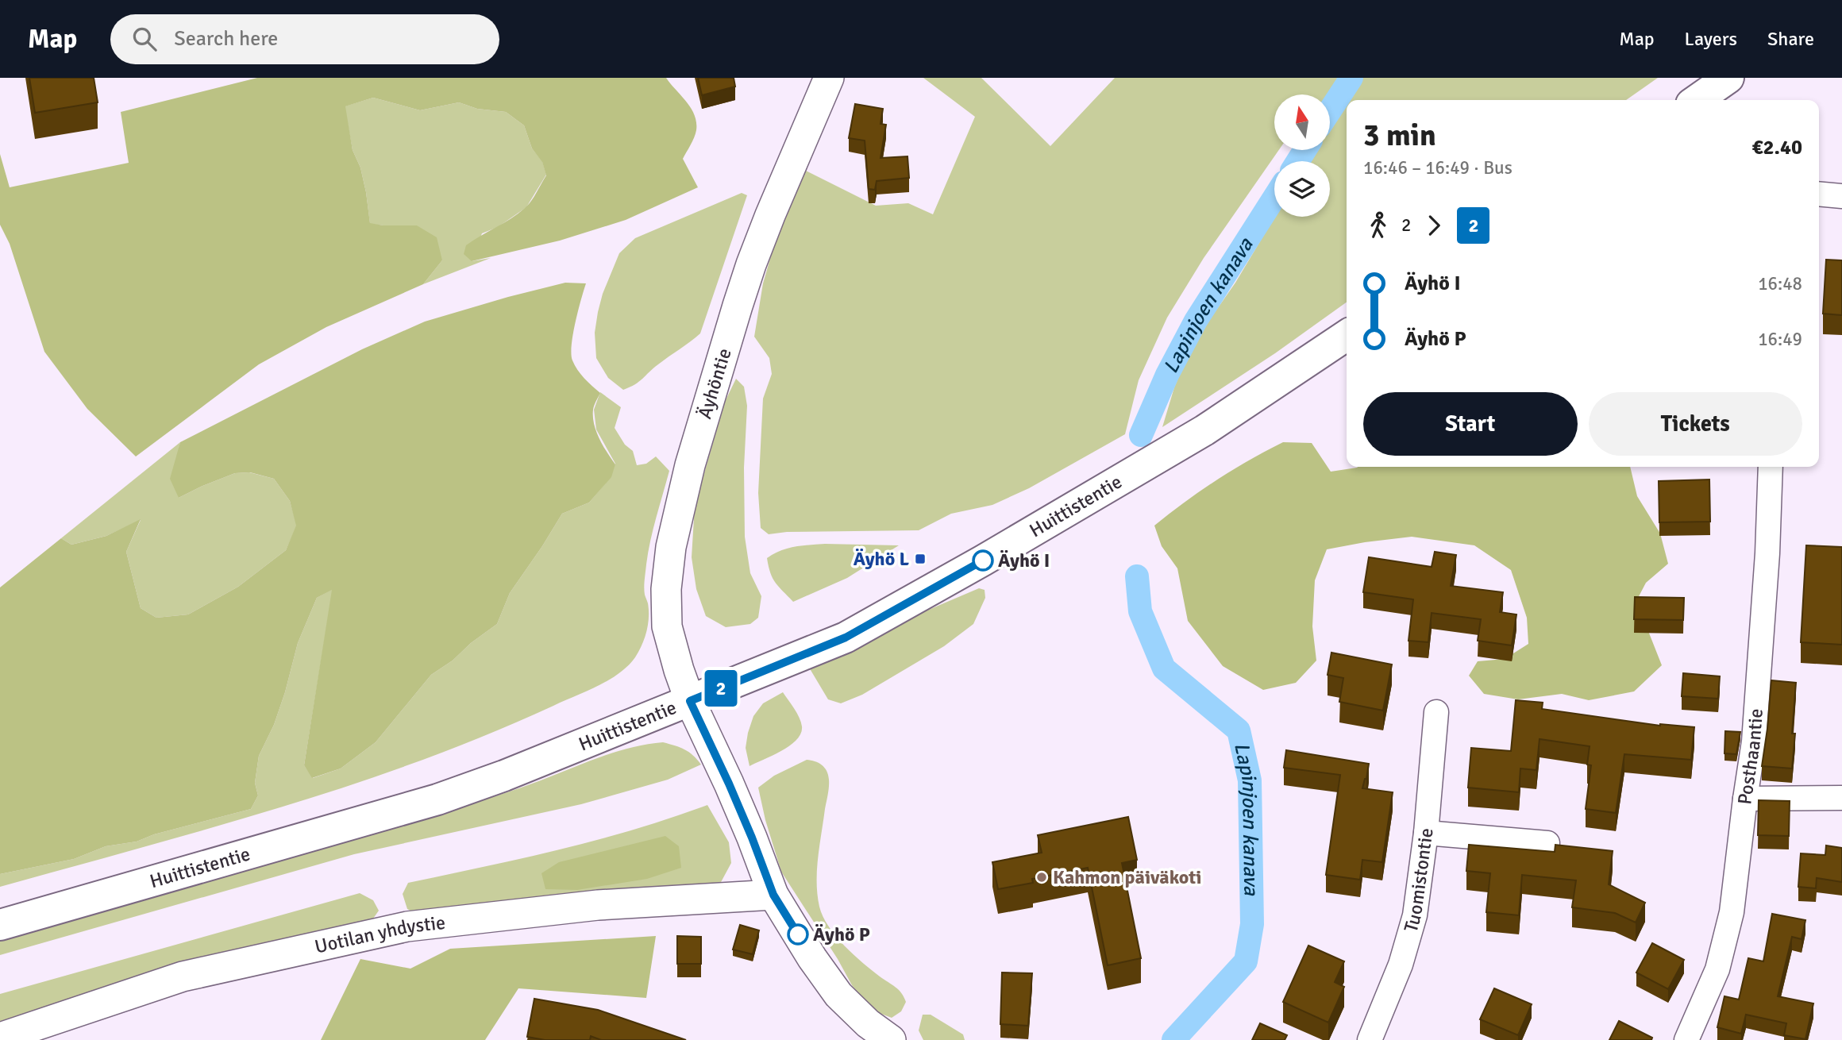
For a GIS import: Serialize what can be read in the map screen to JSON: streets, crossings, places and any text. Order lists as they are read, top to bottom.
{
  "streets": {
    "highway": ["Huittistentie"],
    "main road": ["Äyhöntie", "Uotilan yhdystie"],
    "street": ["Posthaantie", "Tuomistontie"]
  },
  "crossings": [
    ["Äyhöntie", "Huittistentie"],
    ["Äyhöntie", "Uotilan yhdystie"]
  ],
  "water": ["Lapinjoen kanava"],
  "places": {
    "transit": ["Äyhö L"],
    "other": ["Äyhö I", "Kahmon päiväkoti", "Äyhö P"]
  },
  "lines": ["bus line 2"],
  "north": "top",
  "page": {
    "header": "Map",
    "search": "Search here",
    "nav": ["Map", "Layers", "Share"],
    "on_map": "2",
    "heading": ["3 min", "16:46 – 16:49 · Bus", "€2.40"],
    "legs": ["2", "2"],
    "list": [
      {
        "name": "Äyhö I",
        "value": "16:48"
      },
      {
        "name": "Äyhö P",
        "value": "16:49"
      }
    ],
    "buttons": ["Start", "Tickets"]
  }
}
